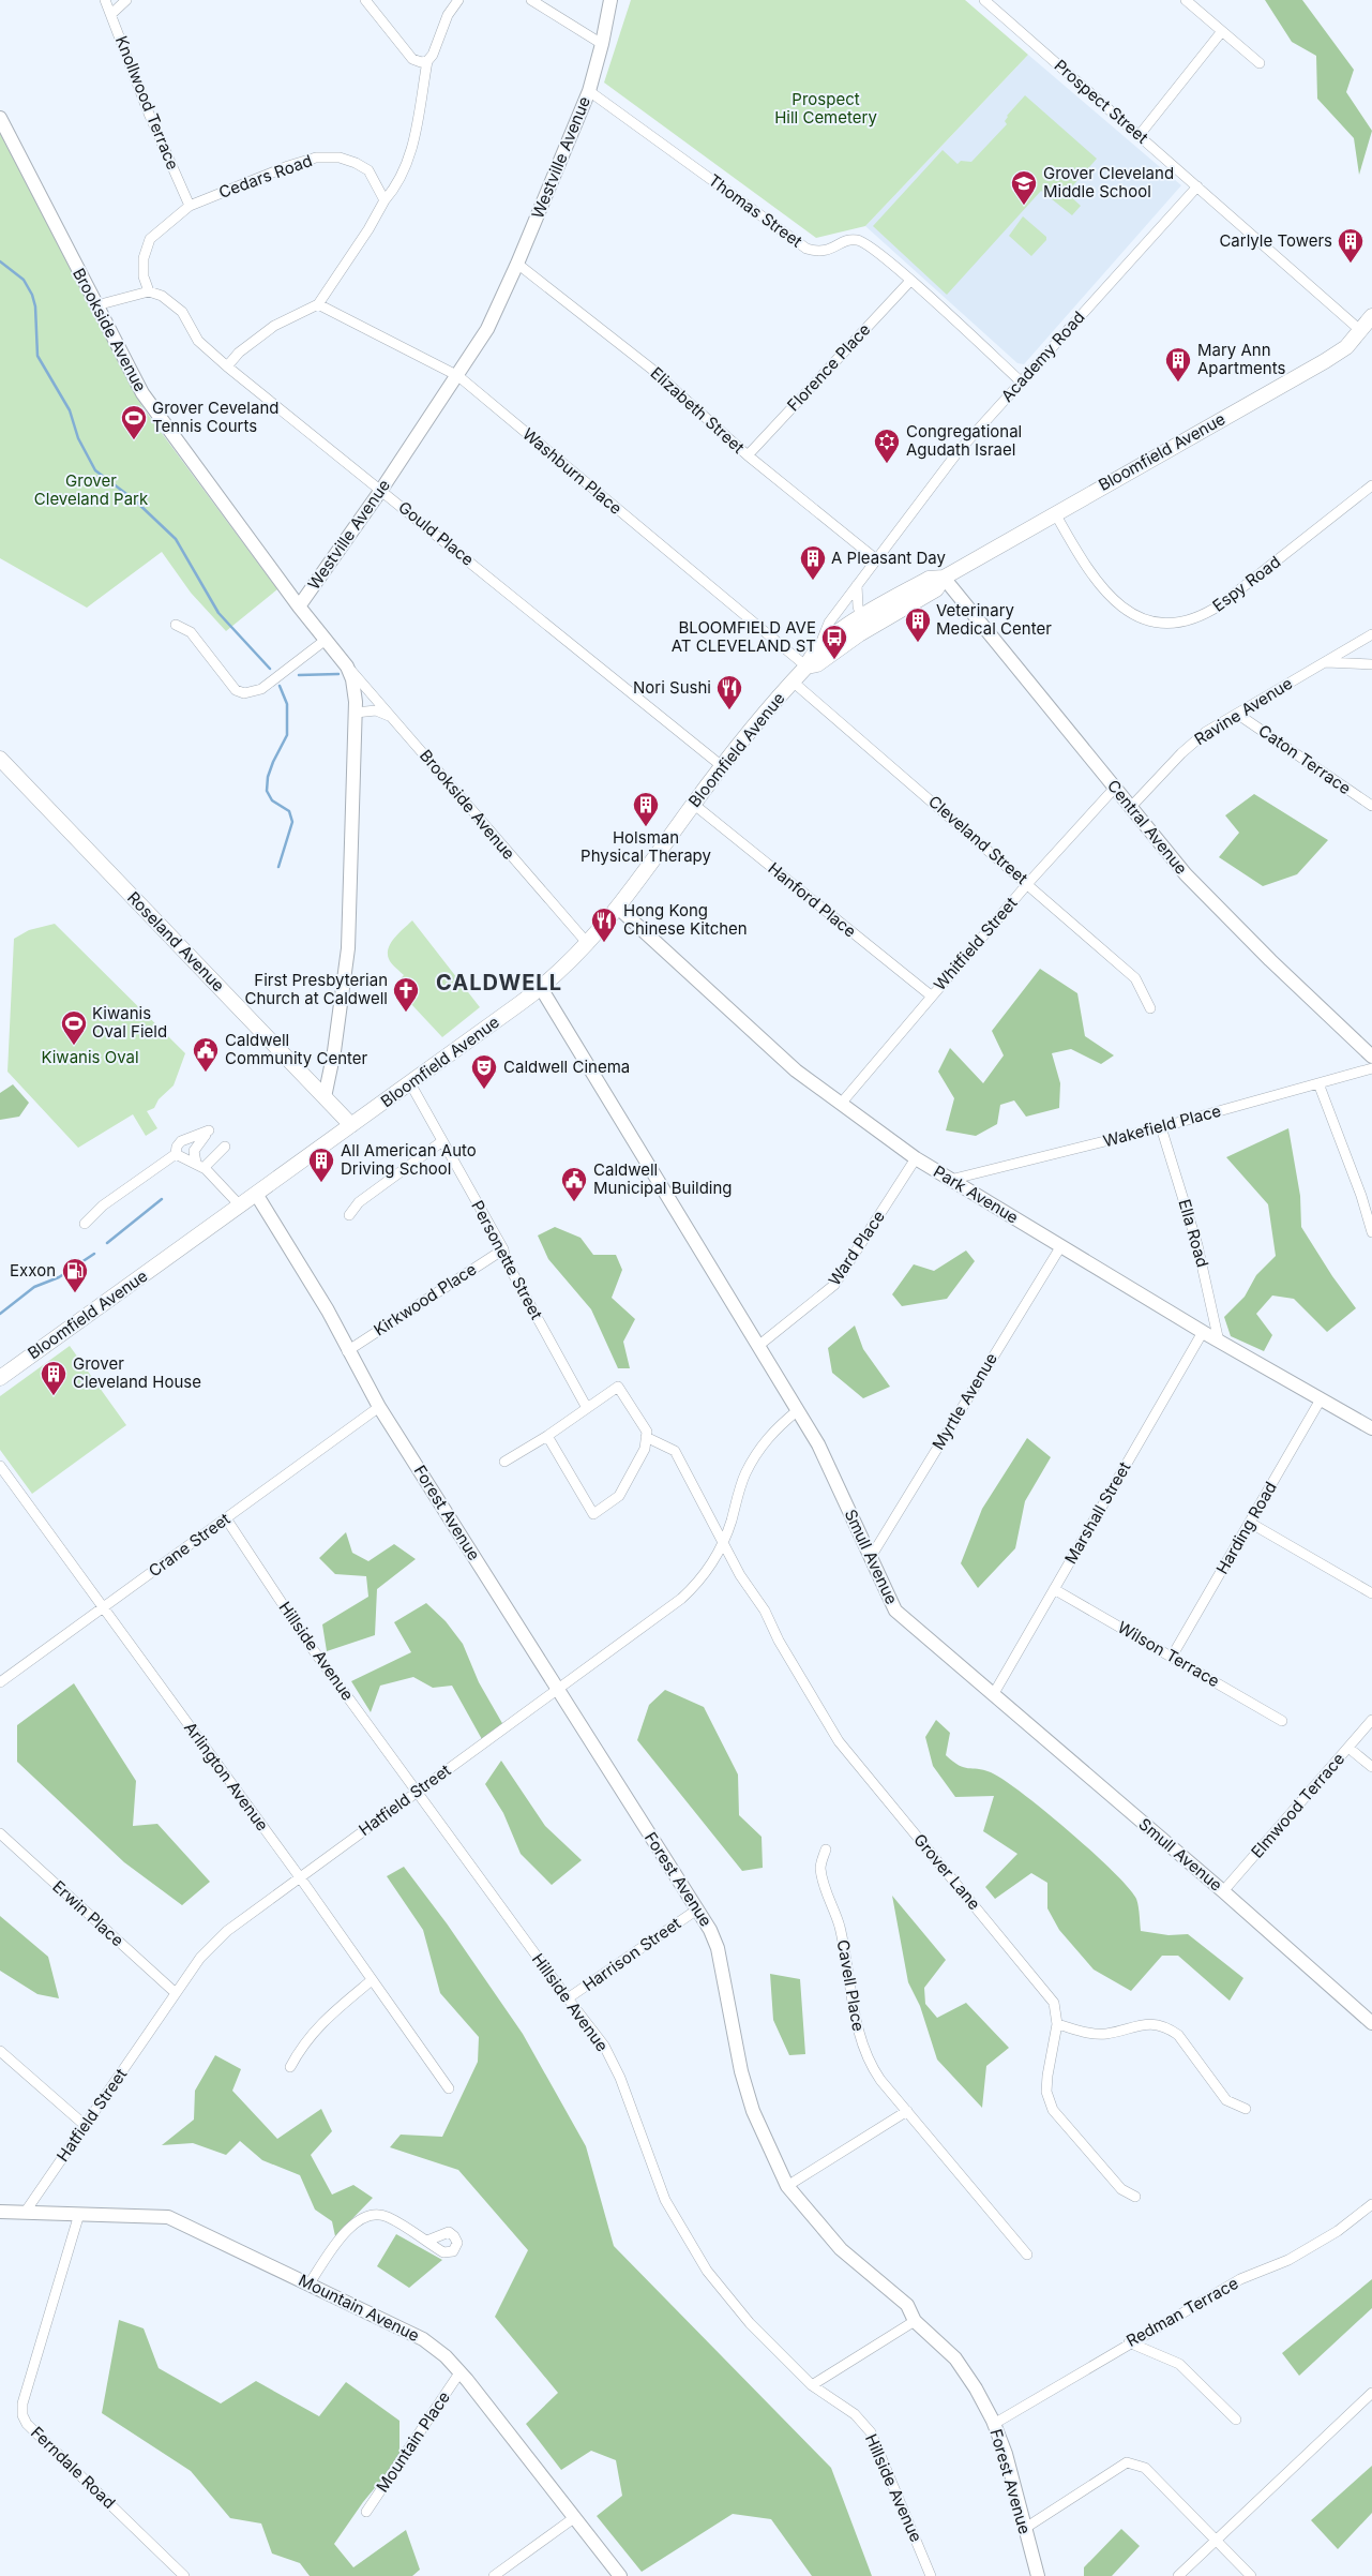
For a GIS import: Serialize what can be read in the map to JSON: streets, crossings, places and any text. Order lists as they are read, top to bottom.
{
  "streets": {
    "main road": ["Bloomfield Avenue", "Roseland Avenue"],
    "street": [
      "Prospect Street",
      "Knollwood Terrace",
      "Westville Avenue",
      "Cedars Road",
      "Thomas Street",
      "Brookside Avenue",
      "Academy Road",
      "Florence Place",
      "Elizabeth Street",
      "Washburn Place",
      "Gould Place",
      "Espy Road",
      "Ravine Avenue",
      "Caton Terrace",
      "Central Avenue",
      "Cleveland Street",
      "Hanford Place",
      "Whitfield Street",
      "Wakefield Place",
      "Park Avenue",
      "Ella Road",
      "Ward Place",
      "Personette Street",
      "Kirkwood Place",
      "Myrtle Avenue",
      "Forest Avenue",
      "Marshall Street",
      "Harding Road",
      "Crane Street",
      "Smull Avenue",
      "Hillside Avenue",
      "Wilson Terrace",
      "Arlington Avenue",
      "Hatfield Street",
      "Elmwood Terrace",
      "Grover Lane",
      "Erwin Place",
      "Harrison Street",
      "Cavell Place",
      "Mountain Avenue",
      "Redman Terrace",
      "Mountain Place",
      "Ferndale Road"
    ]
  },
  "crossings": [
    ["Prospect Street", "Academy Road"],
    ["Prospect Street", "Bloomfield Avenue"],
    ["Knollwood Terrace", "Cedars Road"],
    ["Westville Avenue", "Thomas Street"],
    ["Westville Avenue", "Brookside Avenue"],
    ["Westville Avenue", "Elizabeth Street"],
    ["Westville Avenue", "Washburn Place"],
    ["Westville Avenue", "Gould Place"],
    ["Westville Avenue", "Roseland Avenue"],
    ["Cedars Road", "Gould Place"],
    ["Thomas Street", "Academy Road"],
    ["Thomas Street", "Florence Place"],
    ["Brookside Avenue", "Bloomfield Avenue"],
    ["Academy Road", "Elizabeth Street"],
    ["Academy Road", "Bloomfield Avenue"],
    ["Florence Place", "Elizabeth Street"],
    ["Bloomfield Avenue", "Washburn Place"],
    ["Bloomfield Avenue", "Gould Place"],
    ["Bloomfield Avenue", "Espy Road"],
    ["Bloomfield Avenue", "Central Avenue"],
    ["Bloomfield Avenue", "Cleveland Street"],
    ["Bloomfield Avenue", "Hanford Place"],
    ["Bloomfield Avenue", "Roseland Avenue"],
    ["Bloomfield Avenue", "Park Avenue"],
    ["Bloomfield Avenue", "Personette Street"],
    ["Bloomfield Avenue", "Forest Avenue"],
    ["Bloomfield Avenue", "Smull Avenue"],
    ["Ravine Avenue", "Caton Terrace"],
    ["Ravine Avenue", "Central Avenue"],
    ["Central Avenue", "Whitfield Street"],
    ["Cleveland Street", "Whitfield Street"],
    ["Hanford Place", "Whitfield Street"],
    ["Whitfield Street", "Park Avenue"],
    ["Wakefield Place", "Park Avenue"],
    ["Wakefield Place", "Ella Road"],
    ["Park Avenue", "Ella Road"],
    ["Park Avenue", "Ward Place"],
    ["Park Avenue", "Myrtle Avenue"],
    ["Park Avenue", "Marshall Street"],
    ["Park Avenue", "Harding Road"],
    ["Ward Place", "Smull Avenue"],
    ["Personette Street", "Kirkwood Place"],
    ["Kirkwood Place", "Forest Avenue"],
    ["Myrtle Avenue", "Smull Avenue"],
    ["Forest Avenue", "Crane Street"],
    ["Forest Avenue", "Hatfield Street"],
    ["Forest Avenue", "Harrison Street"],
    ["Forest Avenue", "Redman Terrace"],
    ["Marshall Street", "Smull Avenue"],
    ["Marshall Street", "Wilson Terrace"],
    ["Harding Road", "Wilson Terrace"],
    ["Crane Street", "Hillside Avenue"],
    ["Crane Street", "Arlington Avenue"],
    ["Smull Avenue", "Hatfield Street"],
    ["Smull Avenue", "Elmwood Terrace"],
    ["Hillside Avenue", "Hatfield Street"],
    ["Hillside Avenue", "Harrison Street"],
    ["Arlington Avenue", "Hatfield Street"],
    ["Hatfield Street", "Grover Lane"],
    ["Hatfield Street", "Erwin Place"],
    ["Hatfield Street", "Mountain Avenue"],
    ["Mountain Avenue", "Mountain Place"],
    ["Mountain Avenue", "Ferndale Road"]
  ],
  "districts": ["CALDWELL"],
  "parks": ["Prospect Hill Cemetery", "Grover Cleveland Park", "Kiwanis Oval"],
  "places": {
    "school or university": ["Grover Cleveland Middle School"],
    "building": [
      "Carlyle Towers",
      "Mary Ann Apartments",
      "A Pleasant Day",
      "Veterinary Medical Center",
      "Holsman Physical Therapy",
      "All American Auto Driving School",
      "Grover Cleveland House"
    ],
    "sports": ["Grover Ceveland Tennis Courts", "Kiwanis Oval Field"],
    "synagogue": ["Congregational Agudath Israel"],
    "bus stop": ["BLOOMFIELD AVE AT CLEVELAND ST"],
    "restaurant": ["Nori Sushi", "Hong Kong Chinese Kitchen"],
    "church": ["First Presbyterian Church at Caldwell"],
    "public building": ["Caldwell Community Center", "Caldwell Municipal Building"],
    "theatre": ["Caldwell Cinema"],
    "fuel station": ["Exxon"]
  }
}
